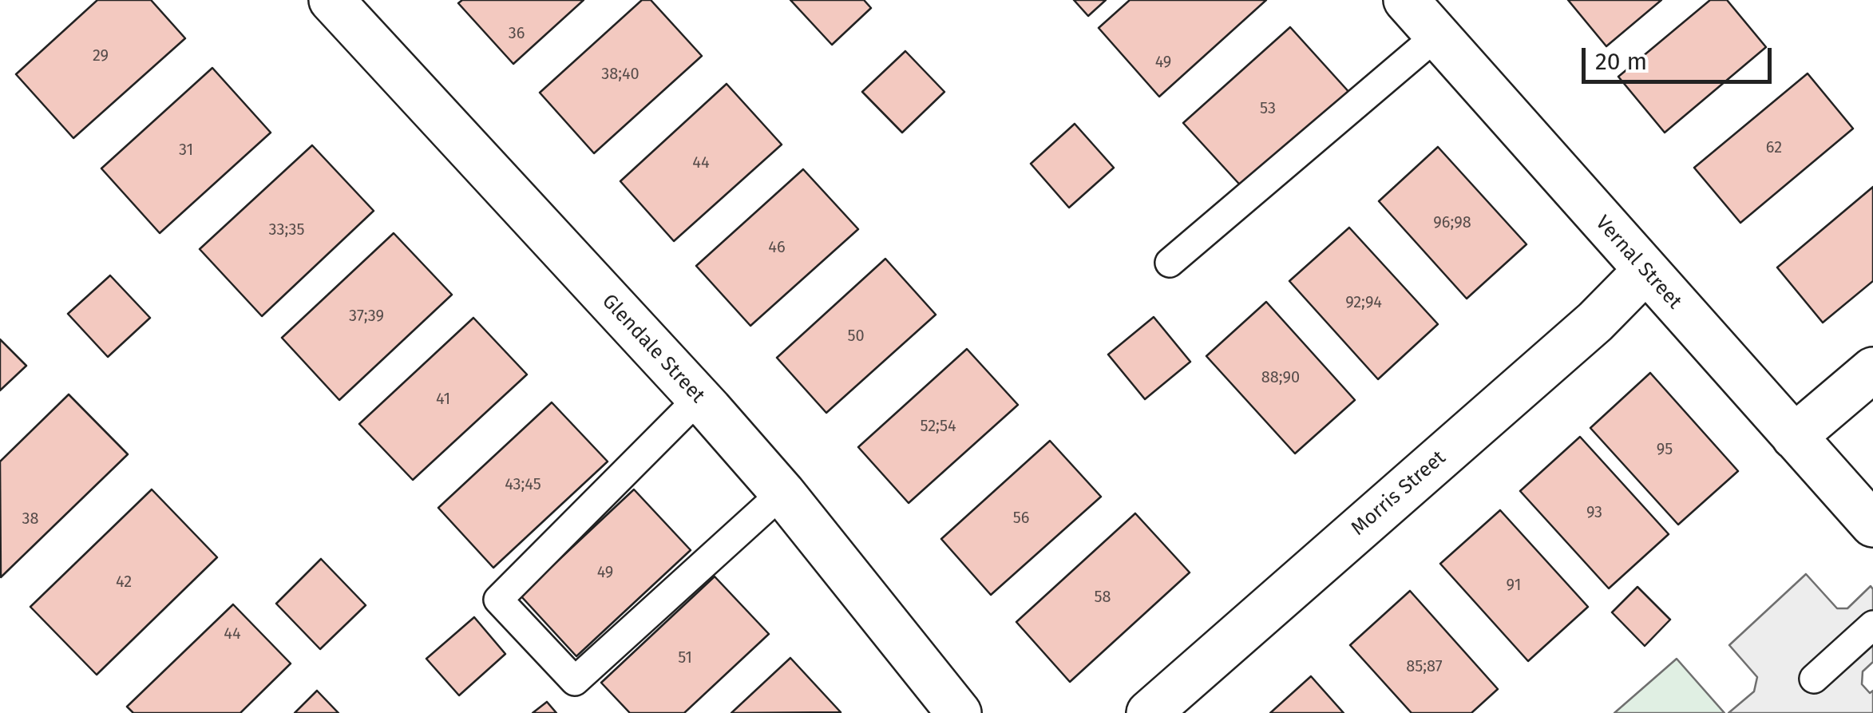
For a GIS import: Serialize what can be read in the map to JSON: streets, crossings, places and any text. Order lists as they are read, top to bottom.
{
  "streets": {
    "street": ["Vernal Street", "Glendale Street", "Morris Street"]
  },
  "crossings": [
    ["Vernal Street", "Morris Street"]
  ],
  "house_numbers": [
    "36",
    "29",
    "49",
    "38;40",
    "53",
    "62",
    "31",
    "44",
    "96;98",
    "33;35",
    "46",
    "92;94",
    "37;39",
    "50",
    "88;90",
    "41",
    "52;54",
    "95",
    "43;45",
    "93",
    "56",
    "38",
    "49",
    "42",
    "91",
    "58",
    "44",
    "51",
    "85;87"
  ],
  "scale_bar": "20 m"
}
